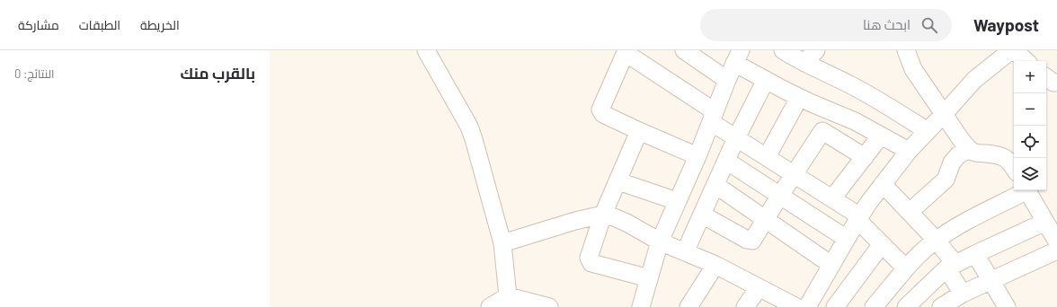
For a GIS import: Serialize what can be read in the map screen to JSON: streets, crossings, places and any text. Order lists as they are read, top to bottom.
{
  "page": {
    "header": "Waypost",
    "search": "ابحث هنا",
    "nav": ["الخريطة", "الطبقات", "مشاركة"],
    "heading": ["بالقرب منك", "النتائج: 0"],
    "map_buttons": ["+", "−"]
  }
}
